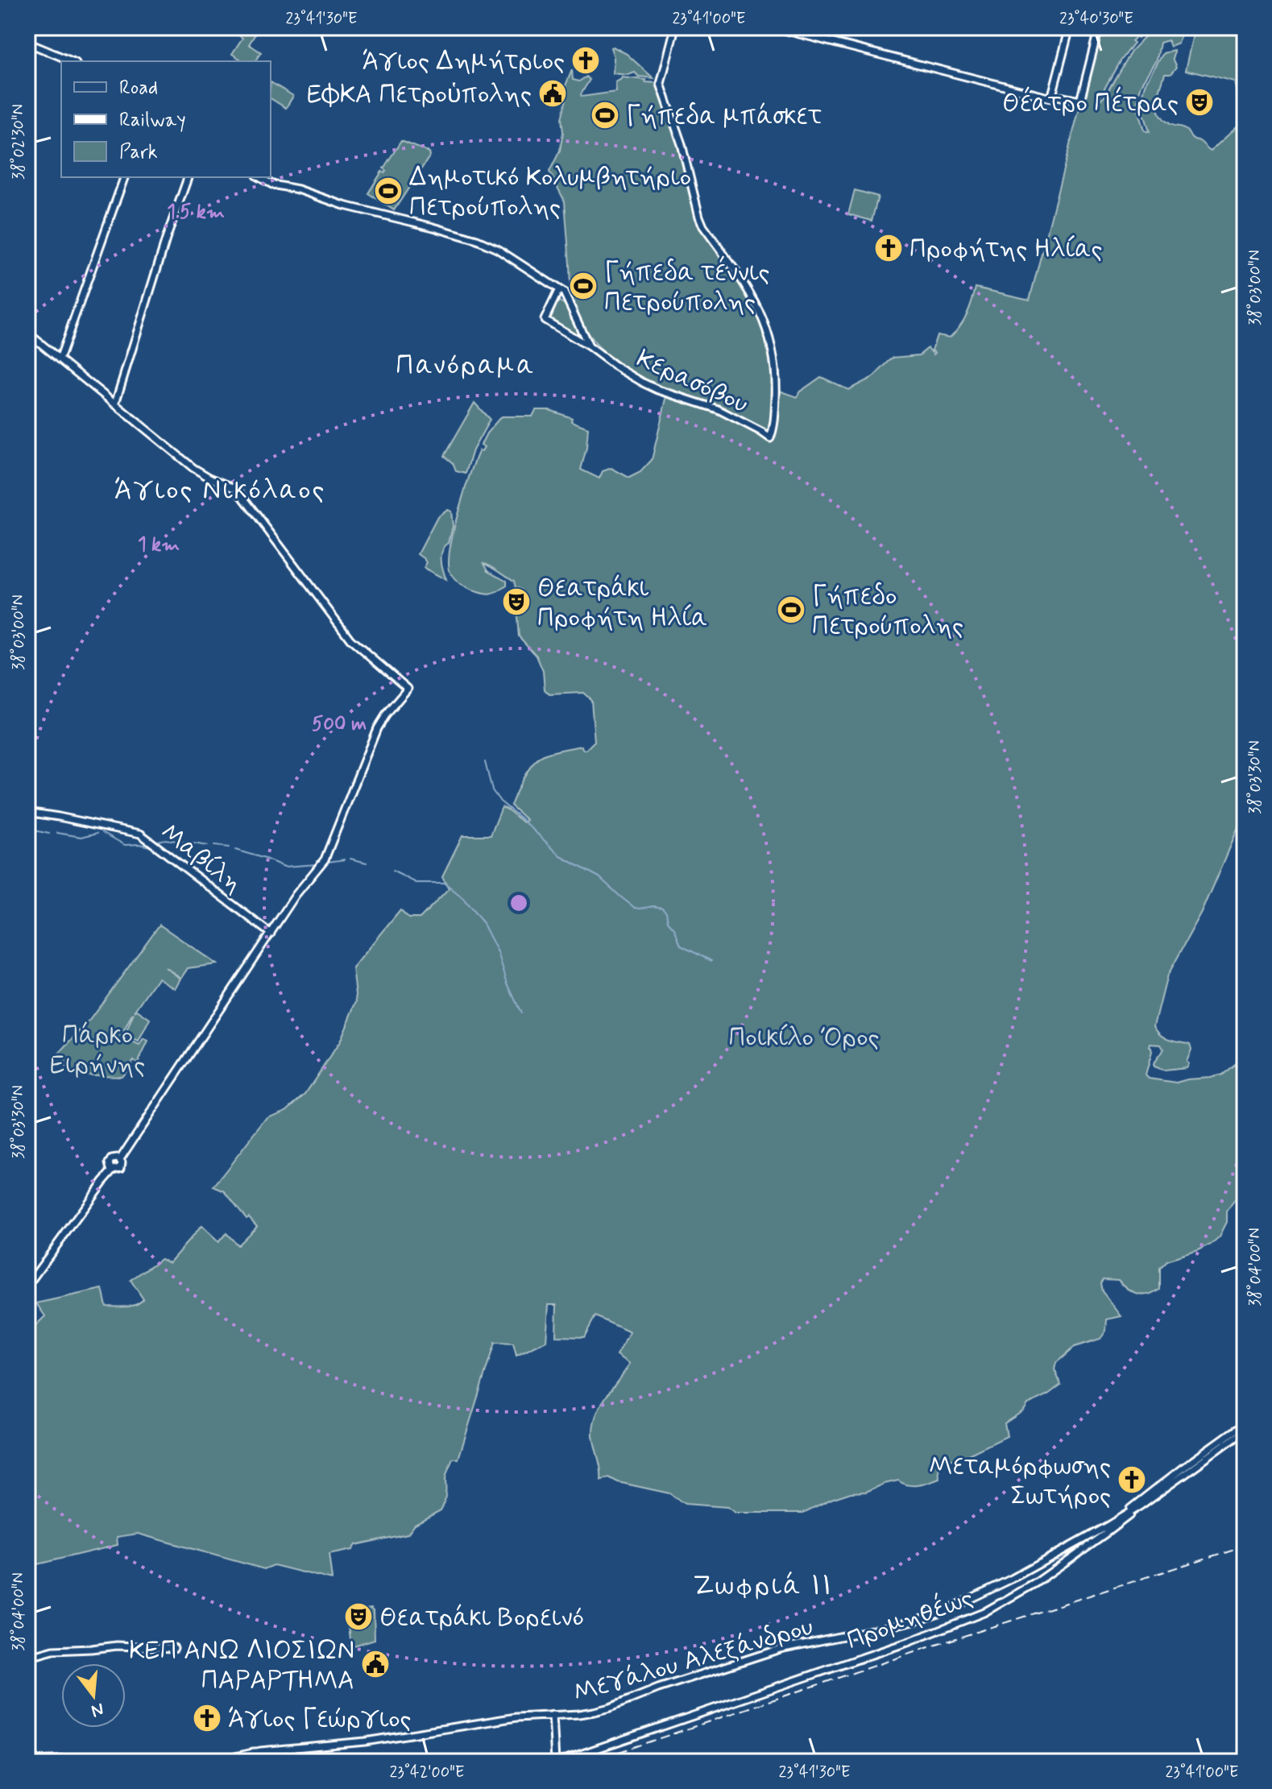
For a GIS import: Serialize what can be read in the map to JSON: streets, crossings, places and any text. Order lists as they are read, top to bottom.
{
  "streets": {
    "street": [
      "Κερασόβου",
      "Μαβίλη",
      "Προμηθέως",
      "Μεγάλου Αλεξάνδρου"
    ]
  },
  "crossings": [
    ["Προμηθέως", "Μεγάλου Αλεξάνδρου"]
  ],
  "districts": ["Πανόραμα", "Άγιος Νικόλαος", "Ζωφριά ΙΙ"],
  "parks": ["Πάρκο Ειρήνης", "Ποικίλο Όρος"],
  "places": {
    "church": [
      "Άγιος Δημήτριος",
      "Προφήτης Ηλίας",
      "Μεταμόρφωσης Σωτήρος",
      "Άγιος Γεώργιος"
    ],
    "public building": ["ΕΦΚΑ Πετροὑπολης", "ΚΕΠ ΑΝΩ ΛΙΟΣΙΩΝ ΠΑΡΑΡΤΗΜΑ"],
    "theatre": ["Θέατρο Πέτρας", "Θεατράκι Προφήτη Ηλία", "Θεατράκι Βορεινό"],
    "sports": [
      "Γήπεδα μπάσκετ",
      "Δημοτικό Κολυμβητήριο Πετρούπολης",
      "Γήπεδα τέννις Πετρούπολης",
      "Γήπεδο Πετρούπολης"
    ]
  },
  "legend": ["Road", "Railway", "Park"],
  "north": "bottom",
  "coordinates": [
    "23°41'30\"E",
    "23°41'00\"E",
    "23°40'30\"E",
    "38°02'30\"N",
    "38°03'00\"N",
    "38°03'30\"N",
    "38°04'00\"N",
    "23°42'00\"E"
  ],
  "rings": ["1.5 km", "1 km", "500 m"]
}
